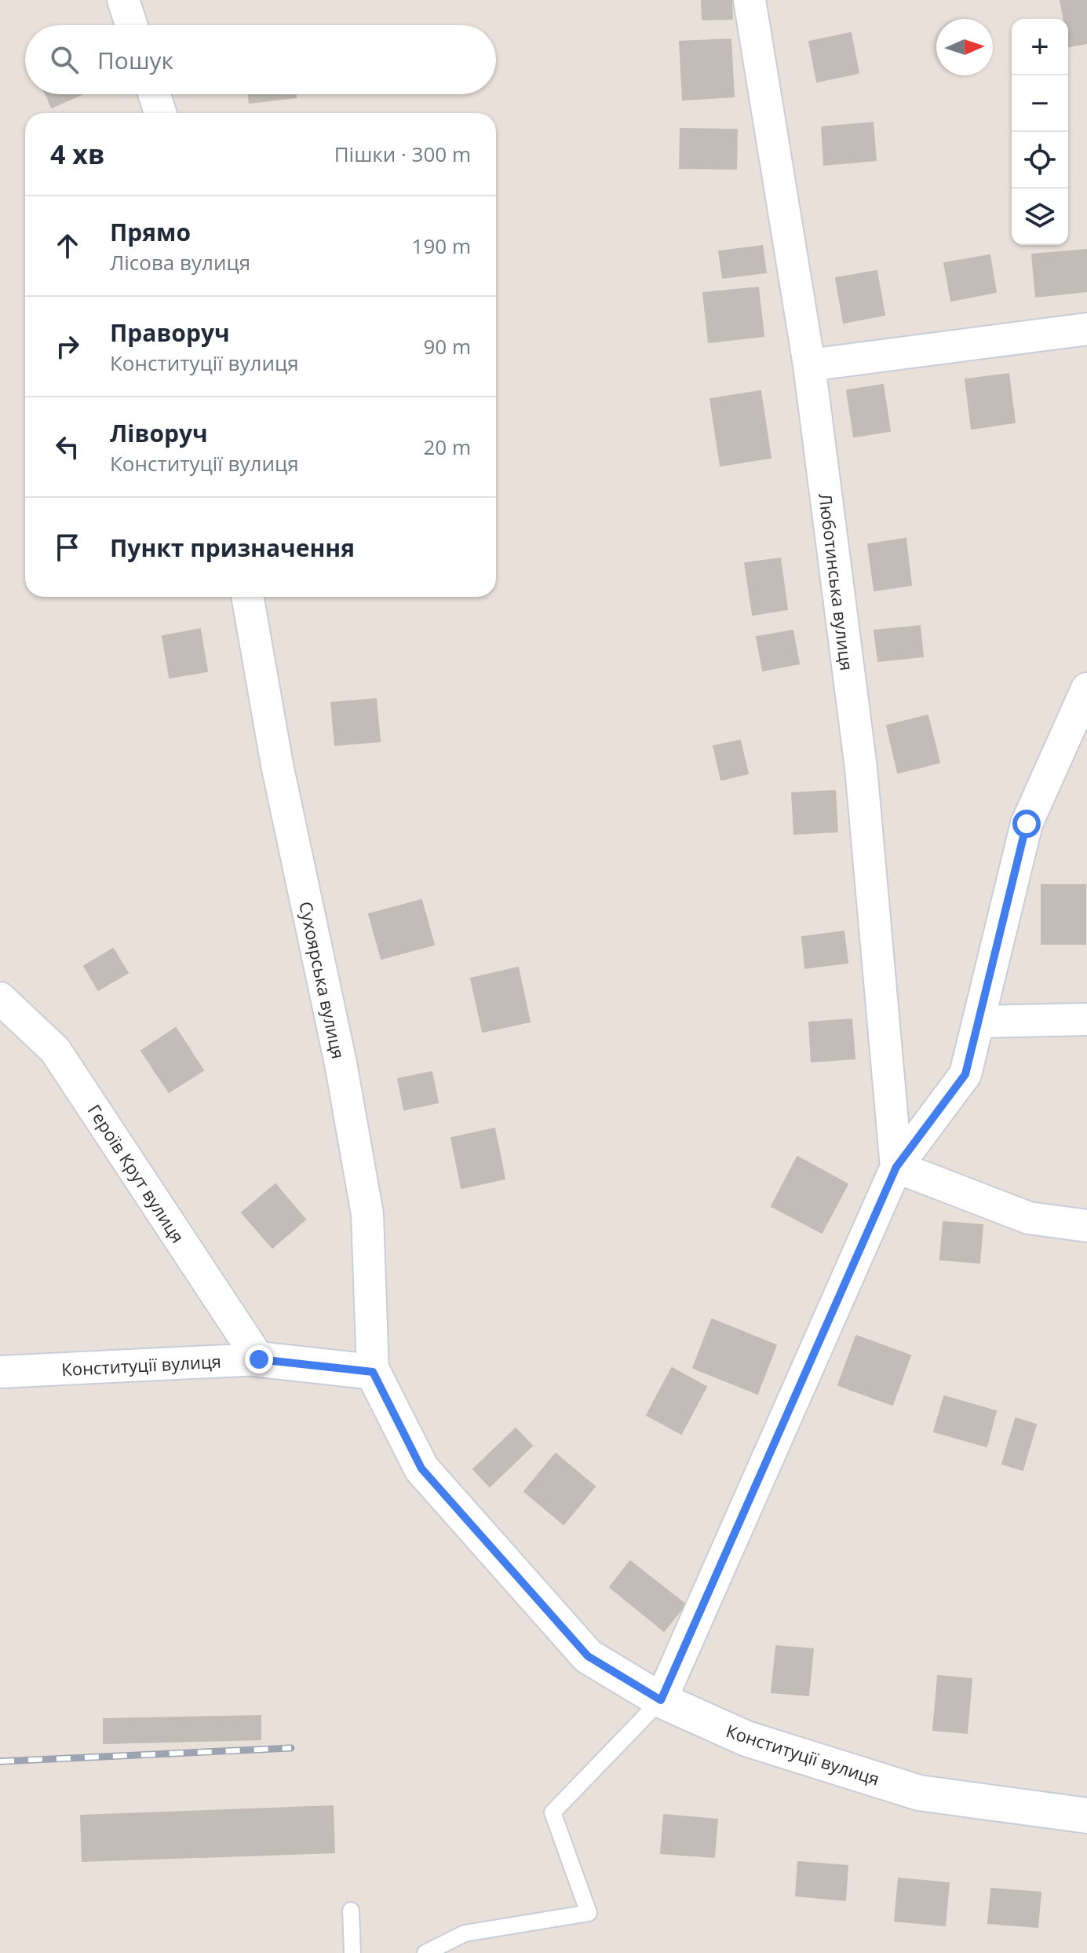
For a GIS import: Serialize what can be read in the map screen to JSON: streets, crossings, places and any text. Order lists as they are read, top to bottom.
{
  "streets": {
    "street": [
      "Люботинська вулиця",
      "Сухоярська вулиця",
      "Героїв Крут вулиця",
      "Конституції вулиця"
    ]
  },
  "crossings": [
    ["Сухоярська вулиця", "Конституції вулиця"],
    ["Героїв Крут вулиця", "Конституції вулиця"]
  ],
  "north": "right",
  "page": {
    "map_buttons": ["+", "−"],
    "search": "Пошук",
    "heading": ["4 хв", "Пішки · 300 m"],
    "list": [
      ["Прямо", "Лісова вулиця", "190 m"],
      ["Праворуч", "Конституції вулиця", "90 m"],
      ["Ліворуч", "Конституції вулиця", "20 m"],
      "Пункт призначення"
    ]
  }
}
